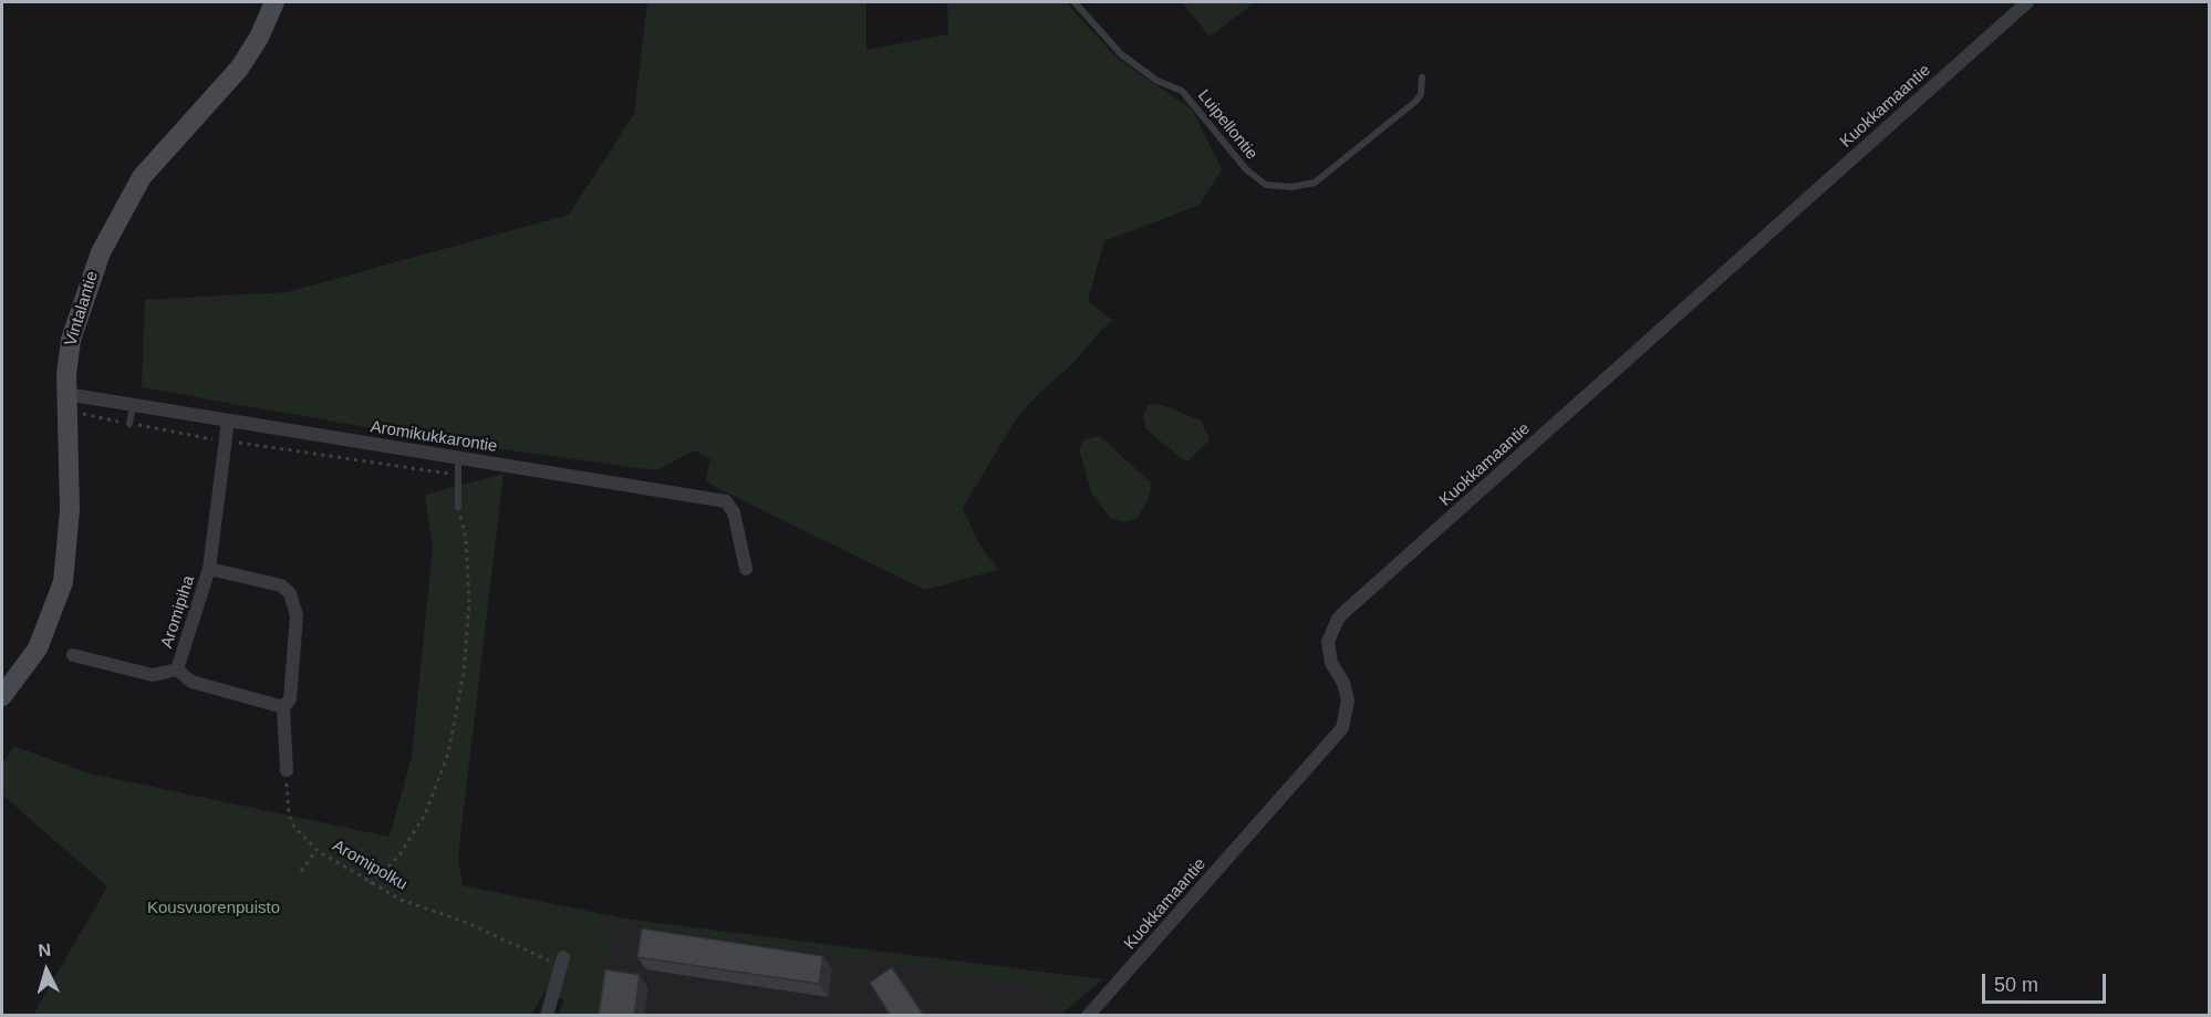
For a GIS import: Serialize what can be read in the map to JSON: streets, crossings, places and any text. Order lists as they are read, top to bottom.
{
  "streets": {
    "street": [
      "Kuokkamaantie",
      "Vintalantie",
      "Aromikukkarontie",
      "Aromipiha"
    ],
    "lane": ["Luipellontie"],
    "path": ["Aromipolku"]
  },
  "crossings": [
    ["Vintalantie", "Aromikukkarontie"],
    ["Aromikukkarontie", "Aromipiha"],
    ["Aromipiha", "Aromipolku"]
  ],
  "parks": ["Kousvuorenpuisto"],
  "scale_bar": "50 m",
  "north": "top"
}
